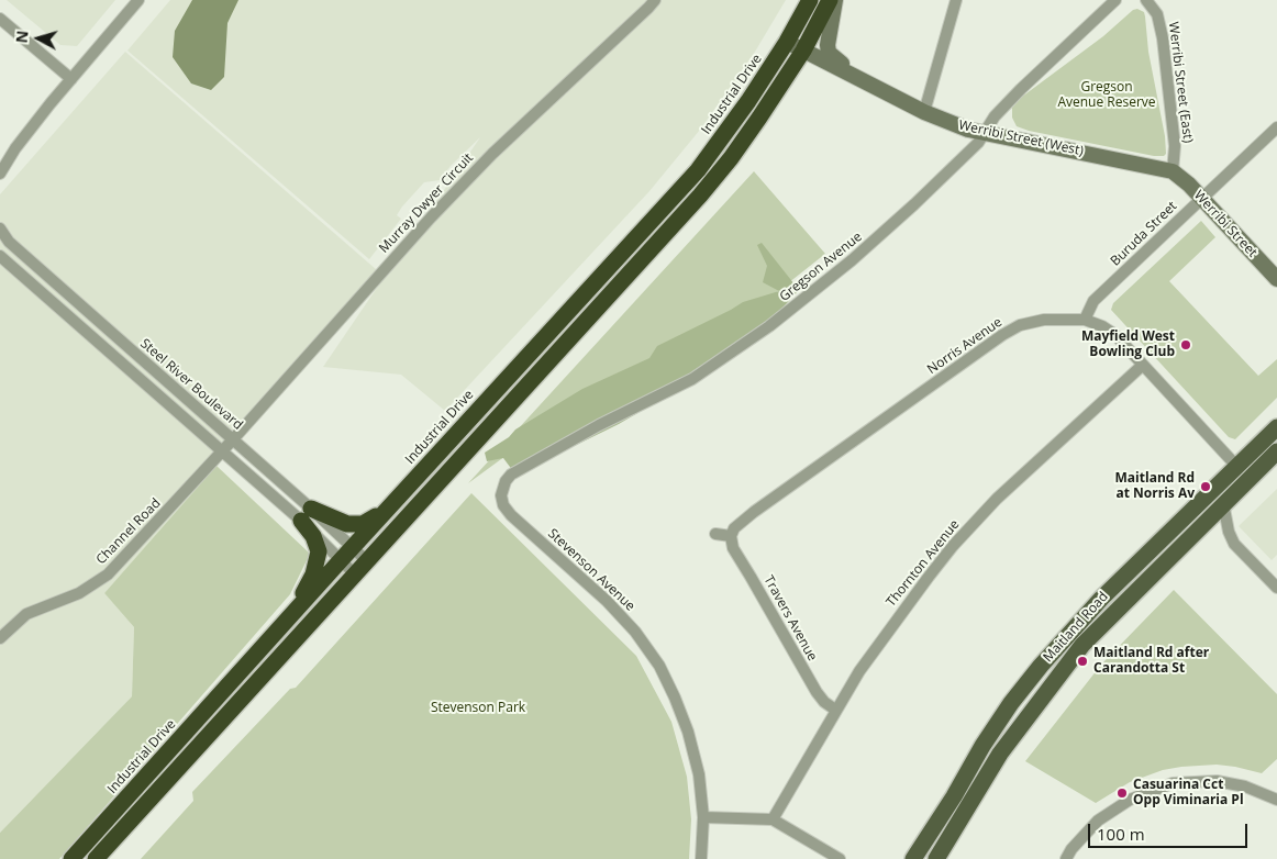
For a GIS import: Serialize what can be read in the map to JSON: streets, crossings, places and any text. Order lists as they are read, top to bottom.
{
  "streets": {
    "highway": ["Industrial Drive"],
    "main road": ["Werribi Street (West)", "Werribi Street", "Maitland Road"],
    "street": [
      "Werribi Street (East)",
      "Murray Dwyer Circuit",
      "Buruda Street",
      "Gregson Avenue",
      "Norris Avenue",
      "Steel River Boulevard",
      "Channel Road",
      "Thornton Avenue",
      "Stevenson Avenue",
      "Travers Avenue"
    ]
  },
  "crossings": [
    ["Werribi Street (East)", "Werribi Street (West)"],
    ["Werribi Street (East)", "Werribi Street"],
    ["Industrial Drive", "Werribi Street (West)"],
    ["Industrial Drive", "Steel River Boulevard"],
    ["Werribi Street (West)", "Werribi Street"],
    ["Werribi Street (West)", "Gregson Avenue"],
    ["Murray Dwyer Circuit", "Steel River Boulevard"],
    ["Murray Dwyer Circuit", "Channel Road"],
    ["Werribi Street", "Buruda Street"],
    ["Buruda Street", "Norris Avenue"],
    ["Gregson Avenue", "Stevenson Avenue"],
    ["Norris Avenue", "Thornton Avenue"],
    ["Norris Avenue", "Travers Avenue"],
    ["Norris Avenue", "Maitland Road"],
    ["Steel River Boulevard", "Channel Road"],
    ["Thornton Avenue", "Travers Avenue"]
  ],
  "parks": ["Gregson Avenue Reserve", "Stevenson Park"],
  "places": [
    "Mayfield West Bowling Club",
    "Maitland Rd at Norris Av",
    "Maitland Rd after Carandotta St",
    "Casuarina Cct Opp Viminaria Pl"
  ],
  "scale_bar": "100 m",
  "north": "left"
}
